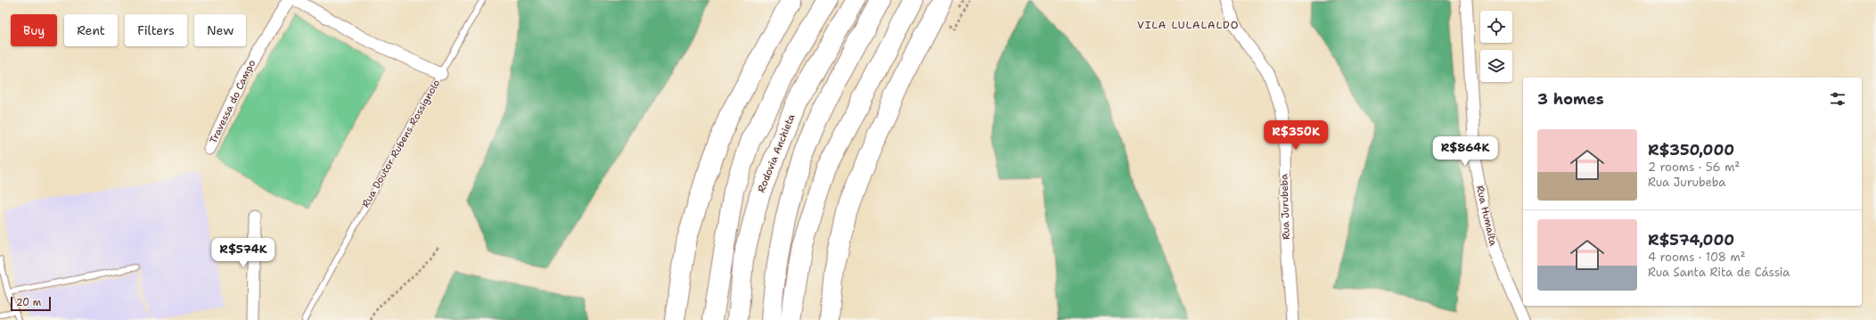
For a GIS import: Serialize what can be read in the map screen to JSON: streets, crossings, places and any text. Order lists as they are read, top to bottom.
{
  "streets": {
    "highway": ["Rodovia Anchieta"],
    "street": [
      "Travessa do Campo",
      "Rua Doutor Rubens Rossignolo",
      "Rua Jurubeba",
      "Rua Humaíta"
    ]
  },
  "districts": ["VILA LULALALDO"],
  "scale_bar": "20 m",
  "page": {
    "chip": [
      "Buy",
      "Rent",
      "Filters",
      "New"
    ],
    "heading": "3 homes",
    "price": ["R$350K", "R$864K", "R$574K"],
    "list": [
      {
        "name": "R$350,000",
        "note": "2 rooms · 56 m² · Rua Jurubeba"
      },
      {
        "name": "R$574,000",
        "note": "4 rooms · 108 m² · Rua Santa Rita de Cássia"
      }
    ],
    "scale": "20 m"
  }
}
